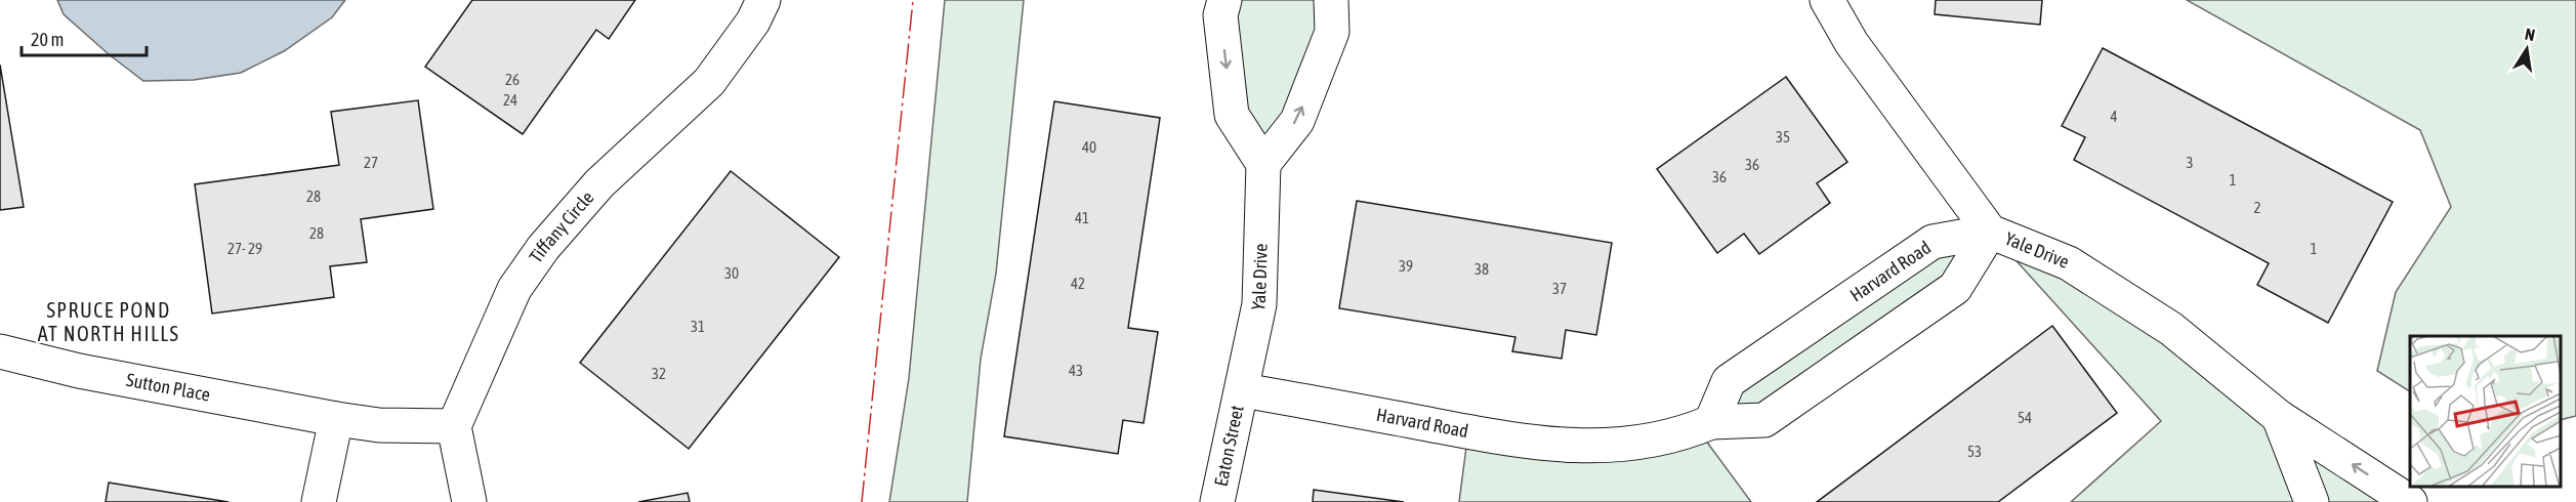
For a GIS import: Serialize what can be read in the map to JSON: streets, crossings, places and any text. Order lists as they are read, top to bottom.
{
  "streets": {
    "street": [
      "Tiffany Circle",
      "Yale Drive",
      "Harvard Road",
      "Sutton Place",
      "Eaton Street"
    ]
  },
  "crossings": [
    ["Tiffany Circle", "Sutton Place"],
    ["Yale Drive", "Harvard Road"],
    ["Yale Drive", "Eaton Street"],
    ["Harvard Road", "Eaton Street"]
  ],
  "districts": ["SPRUCE POND AT NORTH HILLS"],
  "house_numbers": [
    "26",
    "24",
    "4",
    "35",
    "40",
    "27",
    "3",
    "36",
    "36",
    "1",
    "28",
    "2",
    "41",
    "28",
    "27- 29",
    "1",
    "39",
    "38",
    "30",
    "42",
    "37",
    "31",
    "43",
    "32",
    "54",
    "53"
  ],
  "scale_bar": "20 m",
  "north": "top"
}
